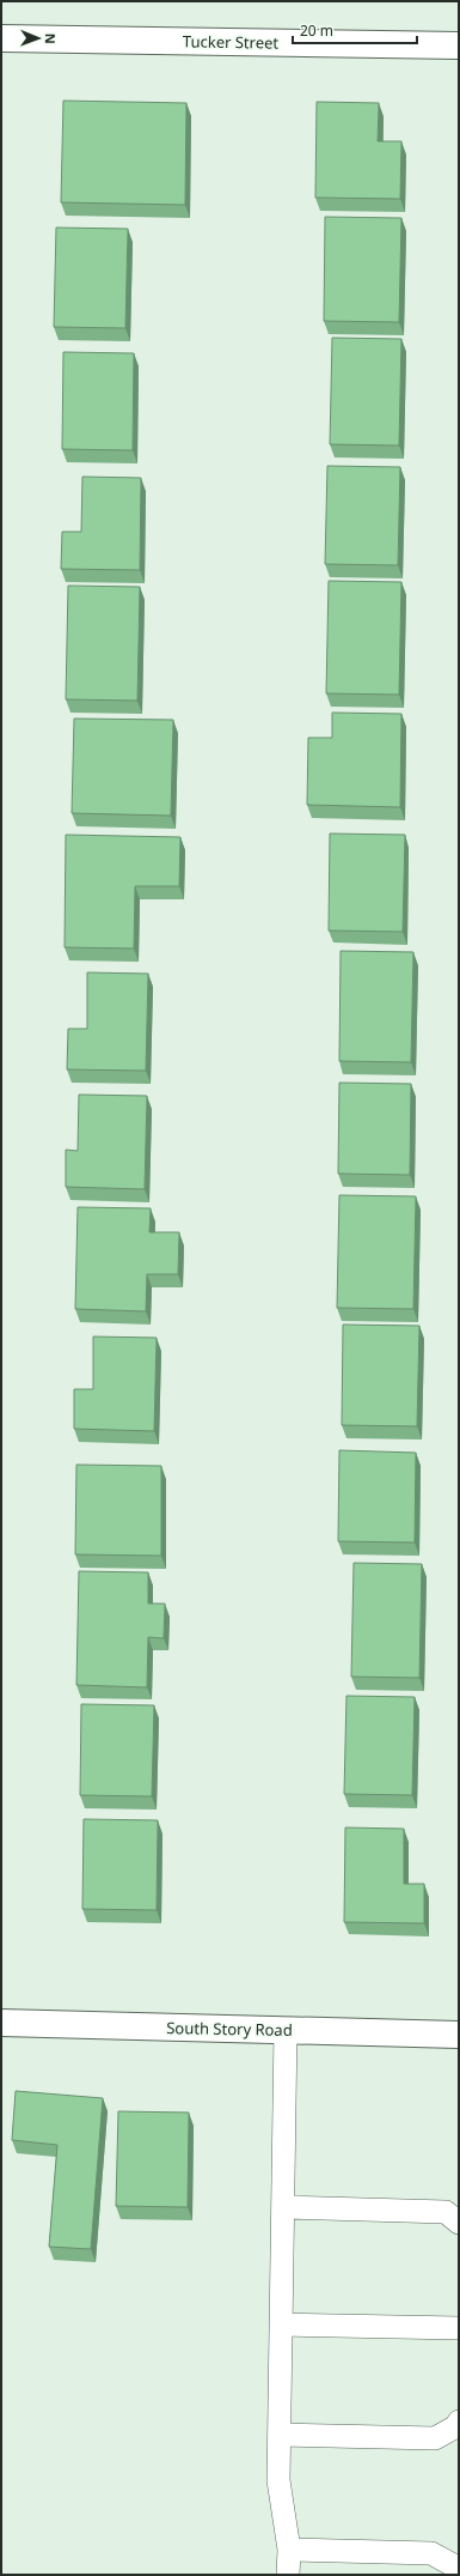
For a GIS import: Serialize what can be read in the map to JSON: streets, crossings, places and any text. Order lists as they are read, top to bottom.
{
  "streets": {
    "main road": ["Tucker Street", "South Story Road"]
  },
  "scale_bar": "20 m",
  "north": "right"
}
